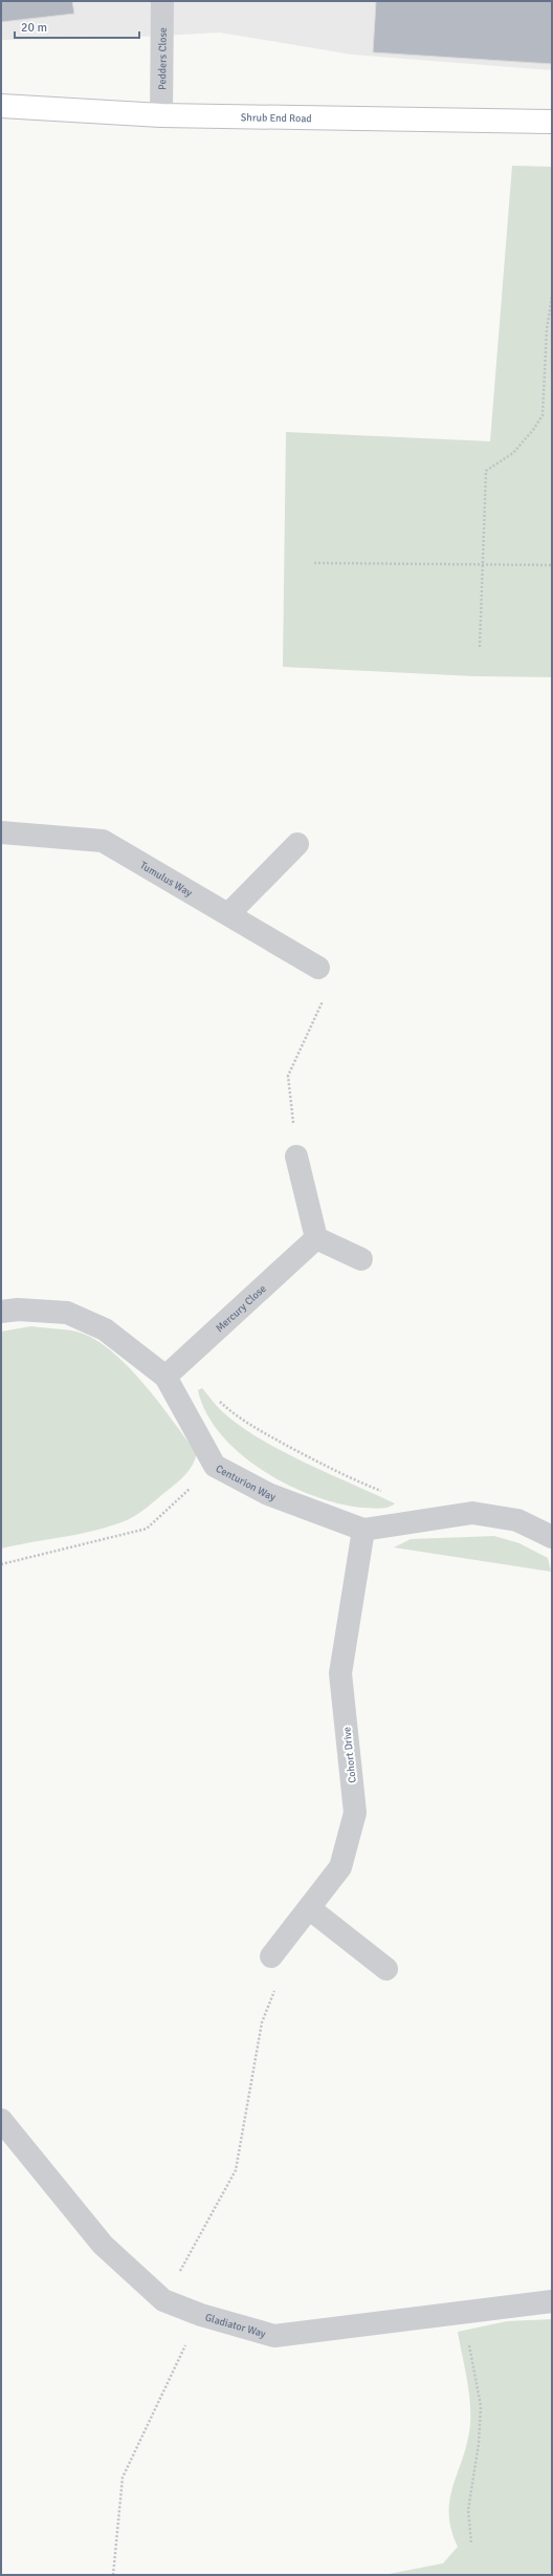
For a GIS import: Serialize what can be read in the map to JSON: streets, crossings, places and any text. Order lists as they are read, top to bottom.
{
  "streets": {
    "main road": ["Shrub End Road"],
    "street": [
      "Pedders Close",
      "Tumulus Way",
      "Mercury Close",
      "Centurion Way",
      "Cohort Drive",
      "Gladiator Way"
    ]
  },
  "crossings": [
    ["Pedders Close", "Shrub End Road"],
    ["Mercury Close", "Centurion Way"],
    ["Centurion Way", "Cohort Drive"]
  ],
  "scale_bar": "20 m"
}
